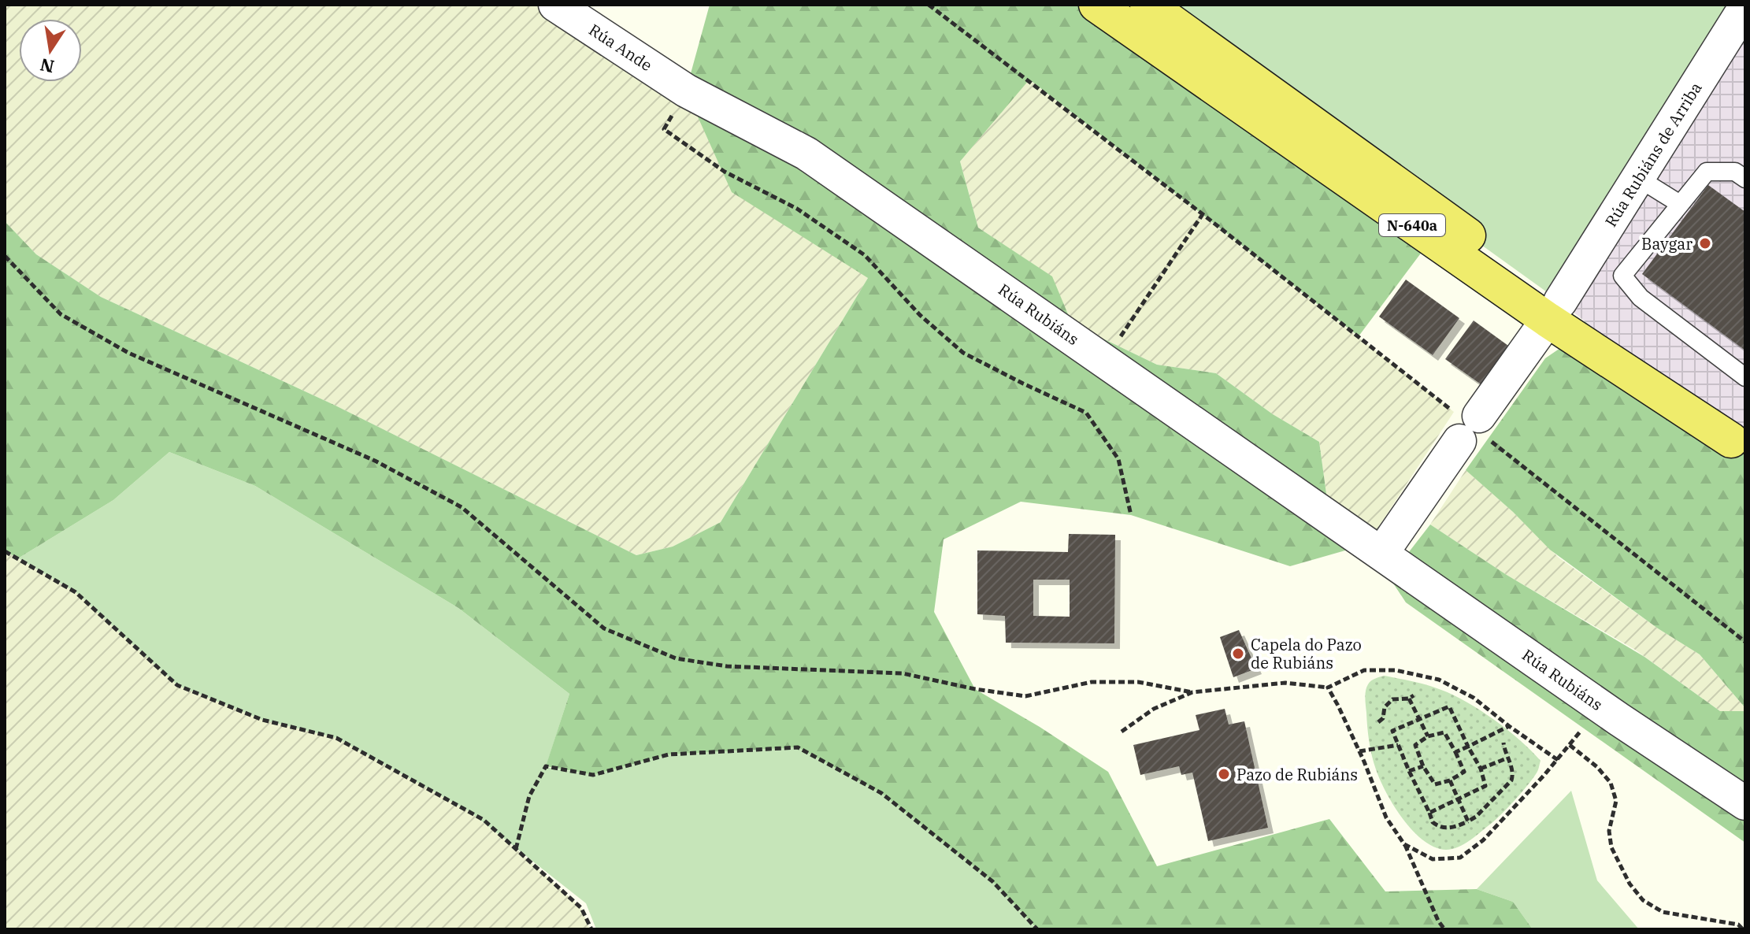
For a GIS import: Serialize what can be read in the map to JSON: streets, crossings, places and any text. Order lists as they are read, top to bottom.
{
  "streets": {
    "main road": ["N-640a"],
    "street": ["Rúa Ande", "Rúa Rubiáns de Arriba", "Rúa Rubiáns"]
  },
  "crossings": [
    ["Rúa Ande", "Rúa Rubiáns"],
    ["Rúa Rubiáns de Arriba", "N-640a"]
  ],
  "places": ["Baygar", "Capela do Pazo de Rubiáns", "Pazo de Rubiáns"],
  "north": "bottom"
}
